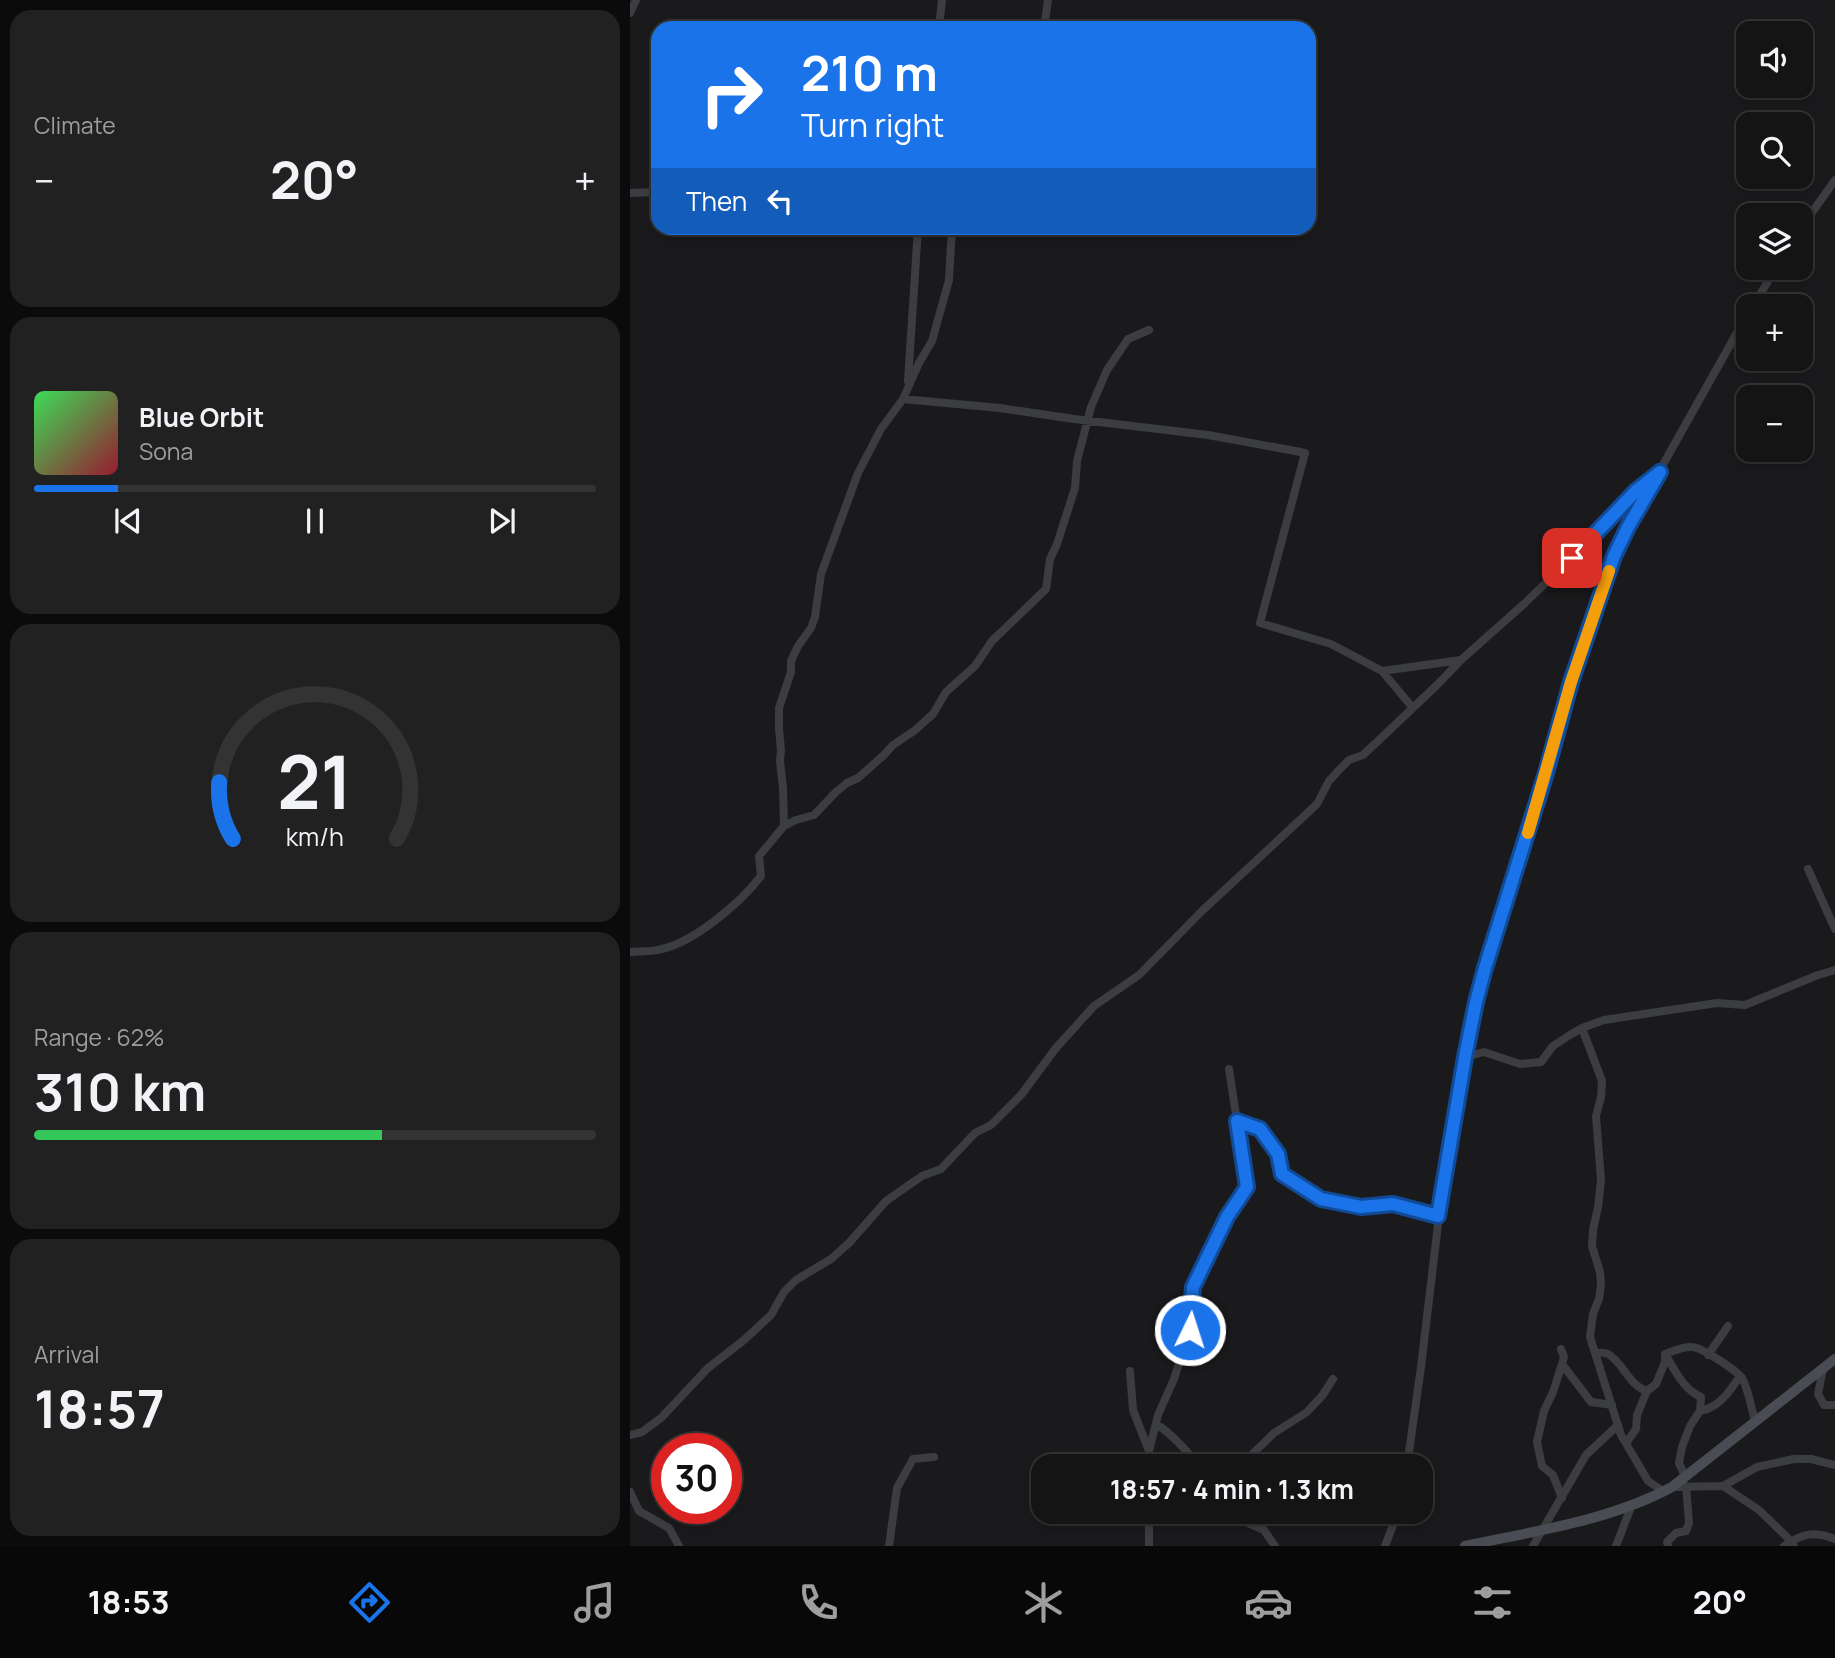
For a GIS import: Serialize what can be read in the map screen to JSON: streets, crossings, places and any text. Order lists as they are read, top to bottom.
{
  "page": {
    "tile": [
      "Climate",
      ["Range · 62%", "310 km"],
      ["Arrival", "18:57"]
    ],
    "map_buttons": ["+", "−"],
    "turn": ["210 m", "Turn right"],
    "heat": ["−", "20°", "+"],
    "then": "Then",
    "song": ["Blue Orbit", "Sona"],
    "limit": "30",
    "trip": "18:57 · 4 min · 1.3 km",
    "tabs": ["18:53", "20°"],
    "gauge": ["21", "km/h"]
  }
}
